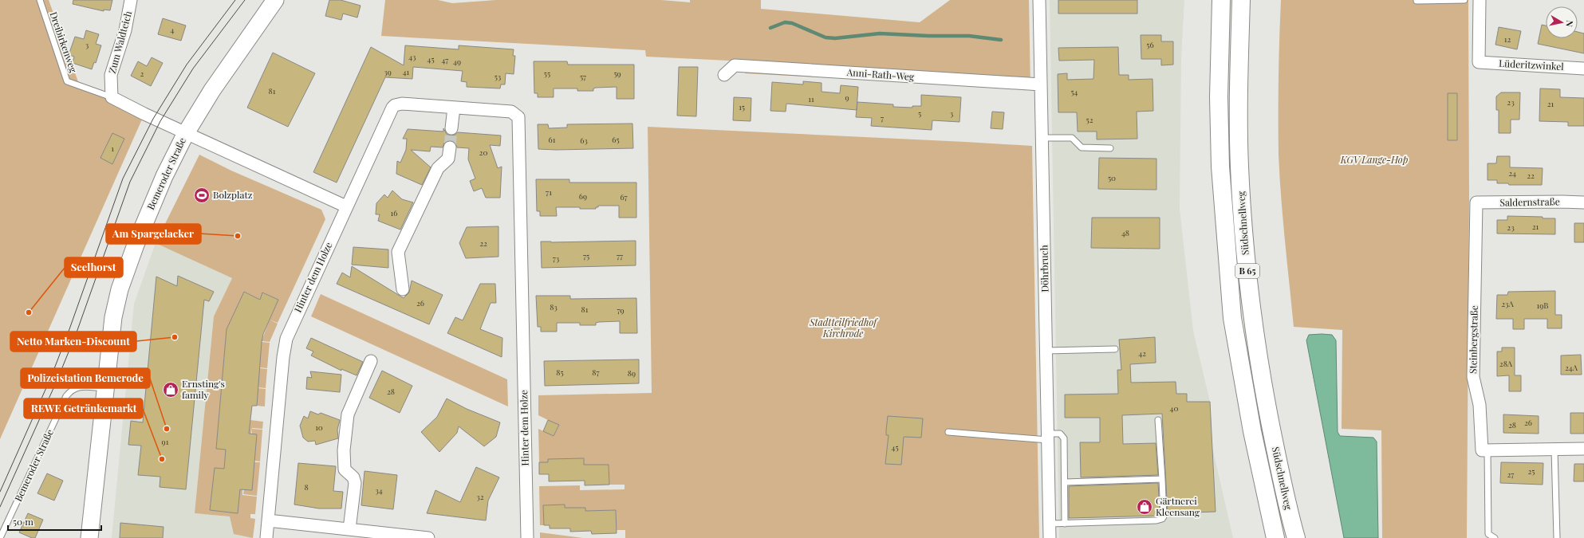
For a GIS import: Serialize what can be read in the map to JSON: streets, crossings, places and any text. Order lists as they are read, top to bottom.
{
  "streets": {
    "highway": ["Südschnellweg", "B 65"],
    "main road": ["Bemeroder Straße"],
    "street": [
      "Zum Waldteich",
      "Lüderitzwinkel",
      "Anni-Rath-Weg",
      "Saldernstraße",
      "Döhrbruch",
      "Hinter dem Holze",
      "Steinbergstraße"
    ],
    "lane": ["Dreibirkenweg"]
  },
  "crossings": [
    ["Dreibirkenweg", "Zum Waldteich"],
    ["Anni-Rath-Weg", "Döhrbruch"],
    ["Saldernstraße", "Steinbergstraße"]
  ],
  "parks": ["KGV Lange-Hop", "Stadtteilfriedhof Kirchrode"],
  "places": {
    "sports": ["Bolzplatz"],
    "other": [
      "Am Spargelacker",
      "Seelhorst",
      "Netto Marken-Discount",
      "Polizeistation Bemerode",
      "REWE Getränkemarkt"
    ],
    "shop": ["Ernsting's family", "Gärtnerei Kleensang"]
  },
  "house_numbers": [
    "4",
    "12",
    "3",
    "56",
    "43",
    "45",
    "47",
    "49",
    "39",
    "41",
    "2",
    "55",
    "59",
    "53",
    "57",
    "81",
    "54",
    "9",
    "11",
    "23",
    "21",
    "15",
    "5",
    "3",
    "7",
    "52",
    "61",
    "65",
    "63",
    "1",
    "20",
    "24",
    "22",
    "50",
    "71",
    "69",
    "67",
    "16",
    "21",
    "23",
    "48",
    "22",
    "75",
    "77",
    "73",
    "26",
    "23A",
    "19B",
    "83",
    "81",
    "79",
    "42",
    "28A",
    "24A",
    "85",
    "87",
    "89",
    "28",
    "40",
    "26",
    "28",
    "10",
    "91",
    "45",
    "25",
    "27",
    "8",
    "34",
    "32"
  ],
  "scale_bar": "50 m",
  "north": "right"
}
